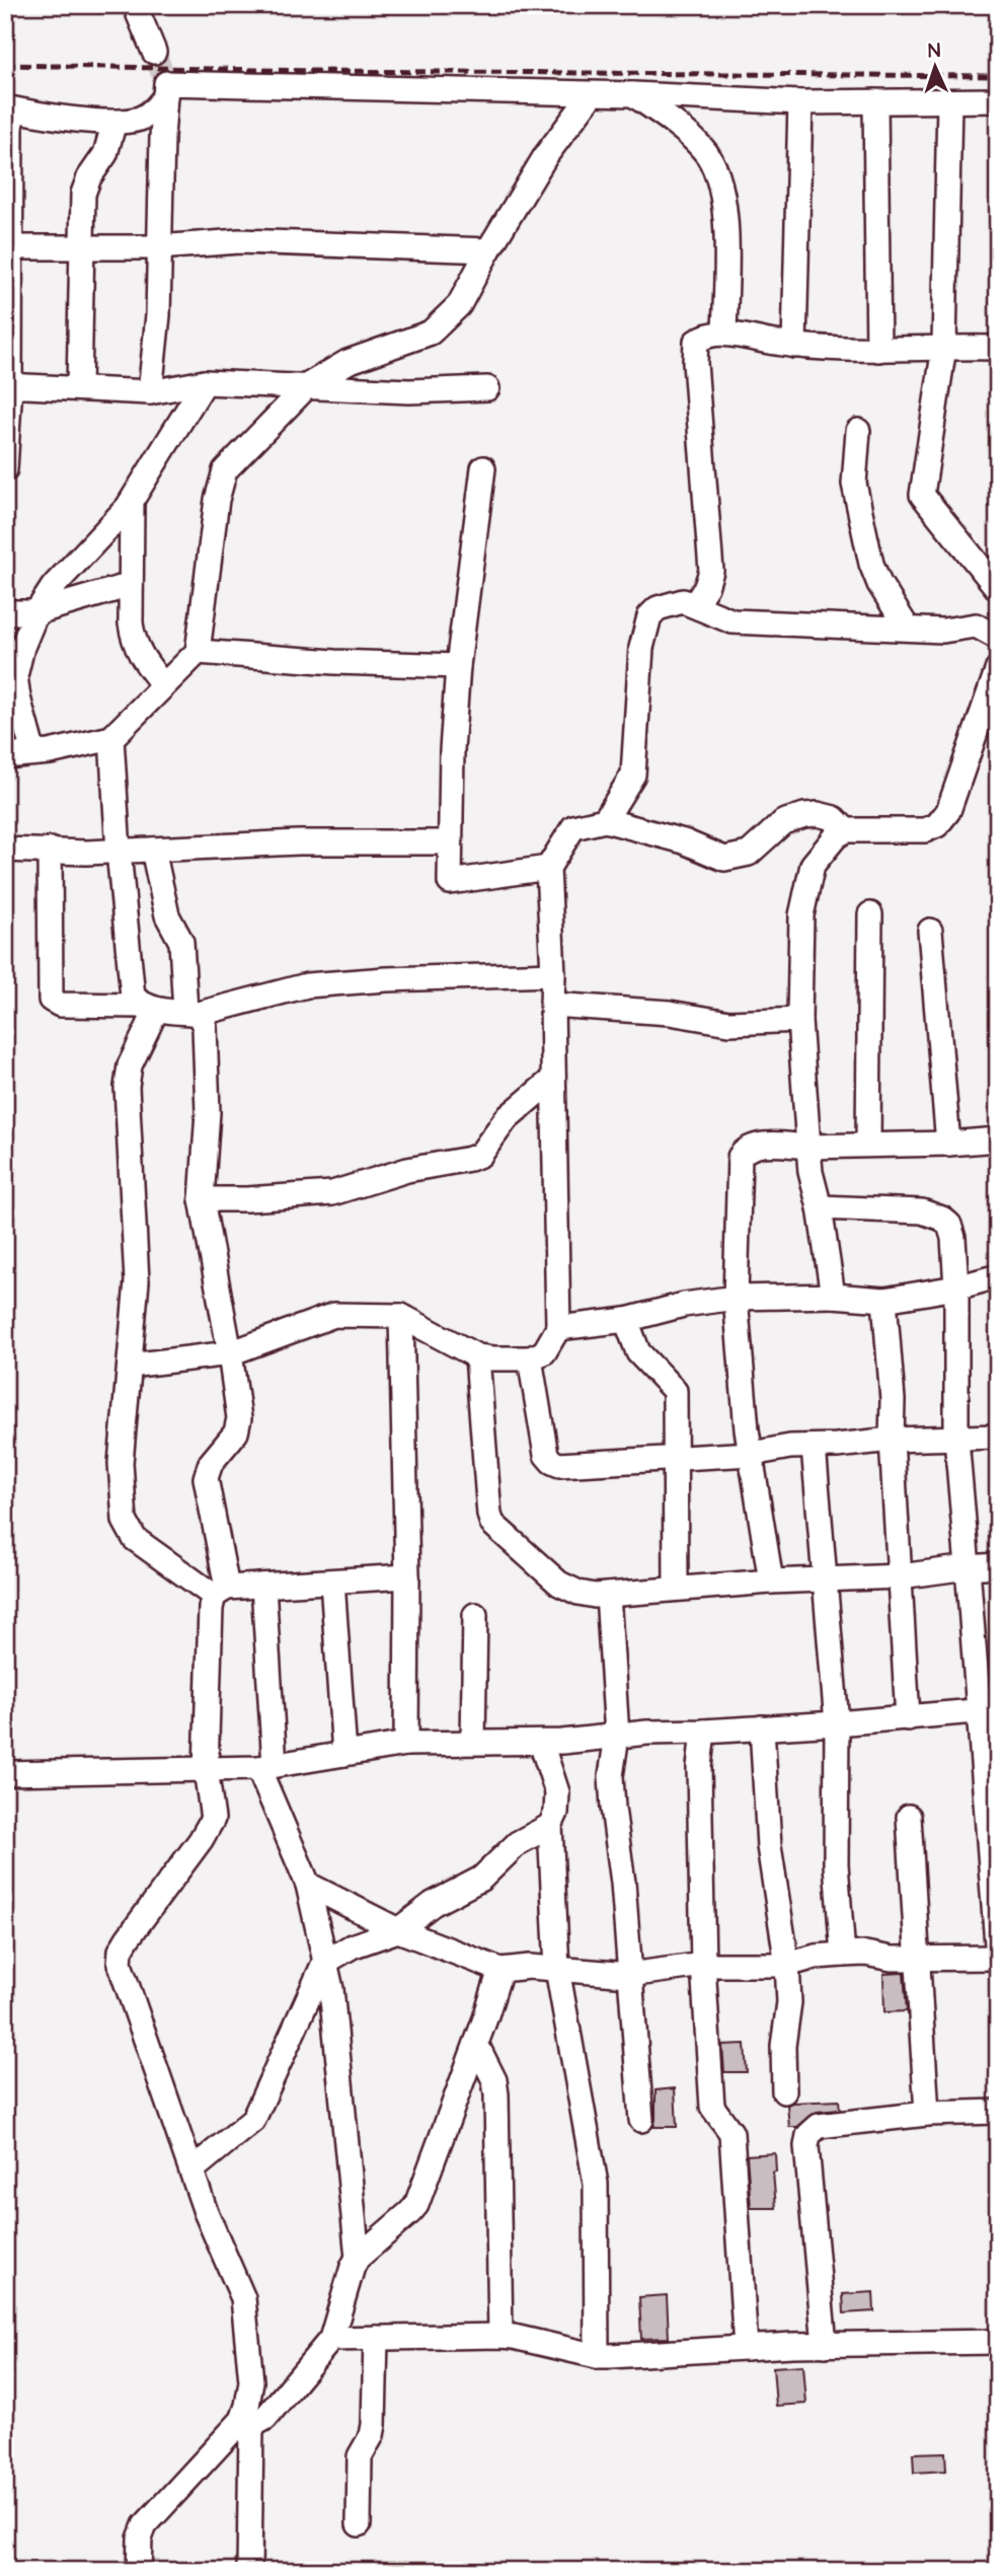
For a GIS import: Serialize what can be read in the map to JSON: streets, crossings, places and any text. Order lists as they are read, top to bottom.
{
  "north": "top"
}
